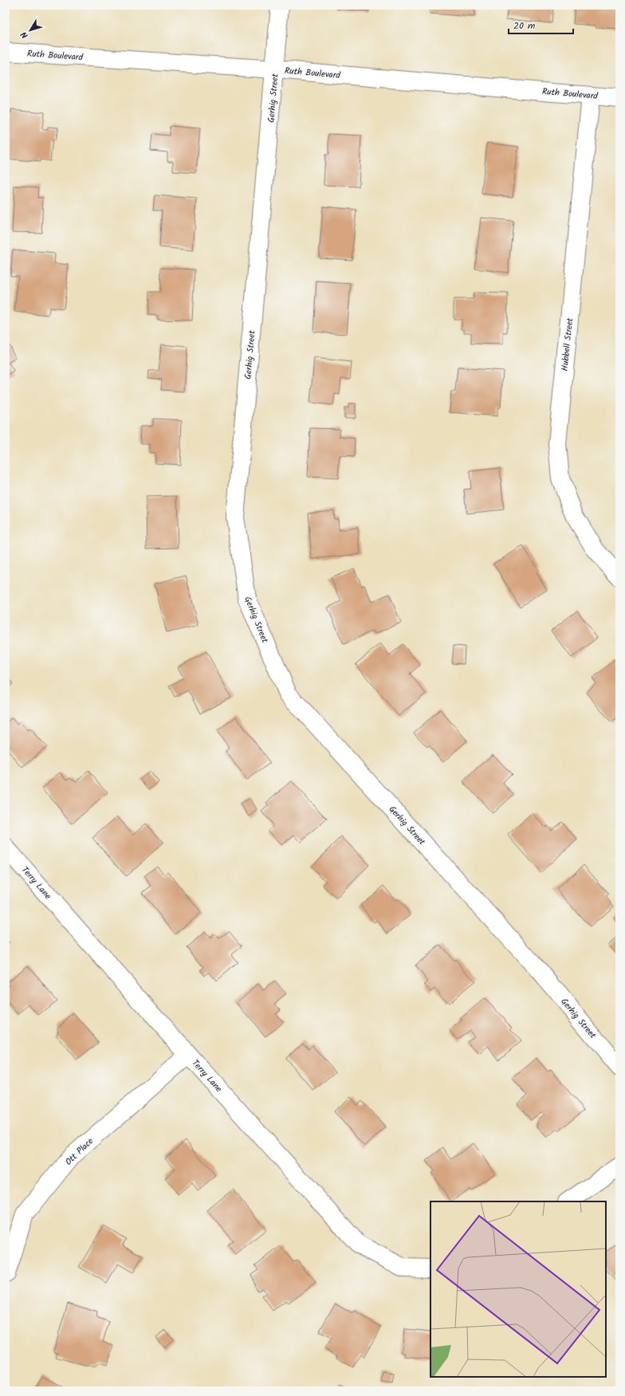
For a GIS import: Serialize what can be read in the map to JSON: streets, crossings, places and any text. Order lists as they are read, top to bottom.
{
  "streets": {
    "street": [
      "Ruth Boulevard",
      "Gerhig Street",
      "Hubbell Street",
      "Terry Lane",
      "Ott Place"
    ]
  },
  "crossings": [
    ["Ruth Boulevard", "Gerhig Street"],
    ["Ruth Boulevard", "Hubbell Street"],
    ["Terry Lane", "Ott Place"]
  ],
  "scale_bar": "20 m",
  "north": "bottom left"
}
